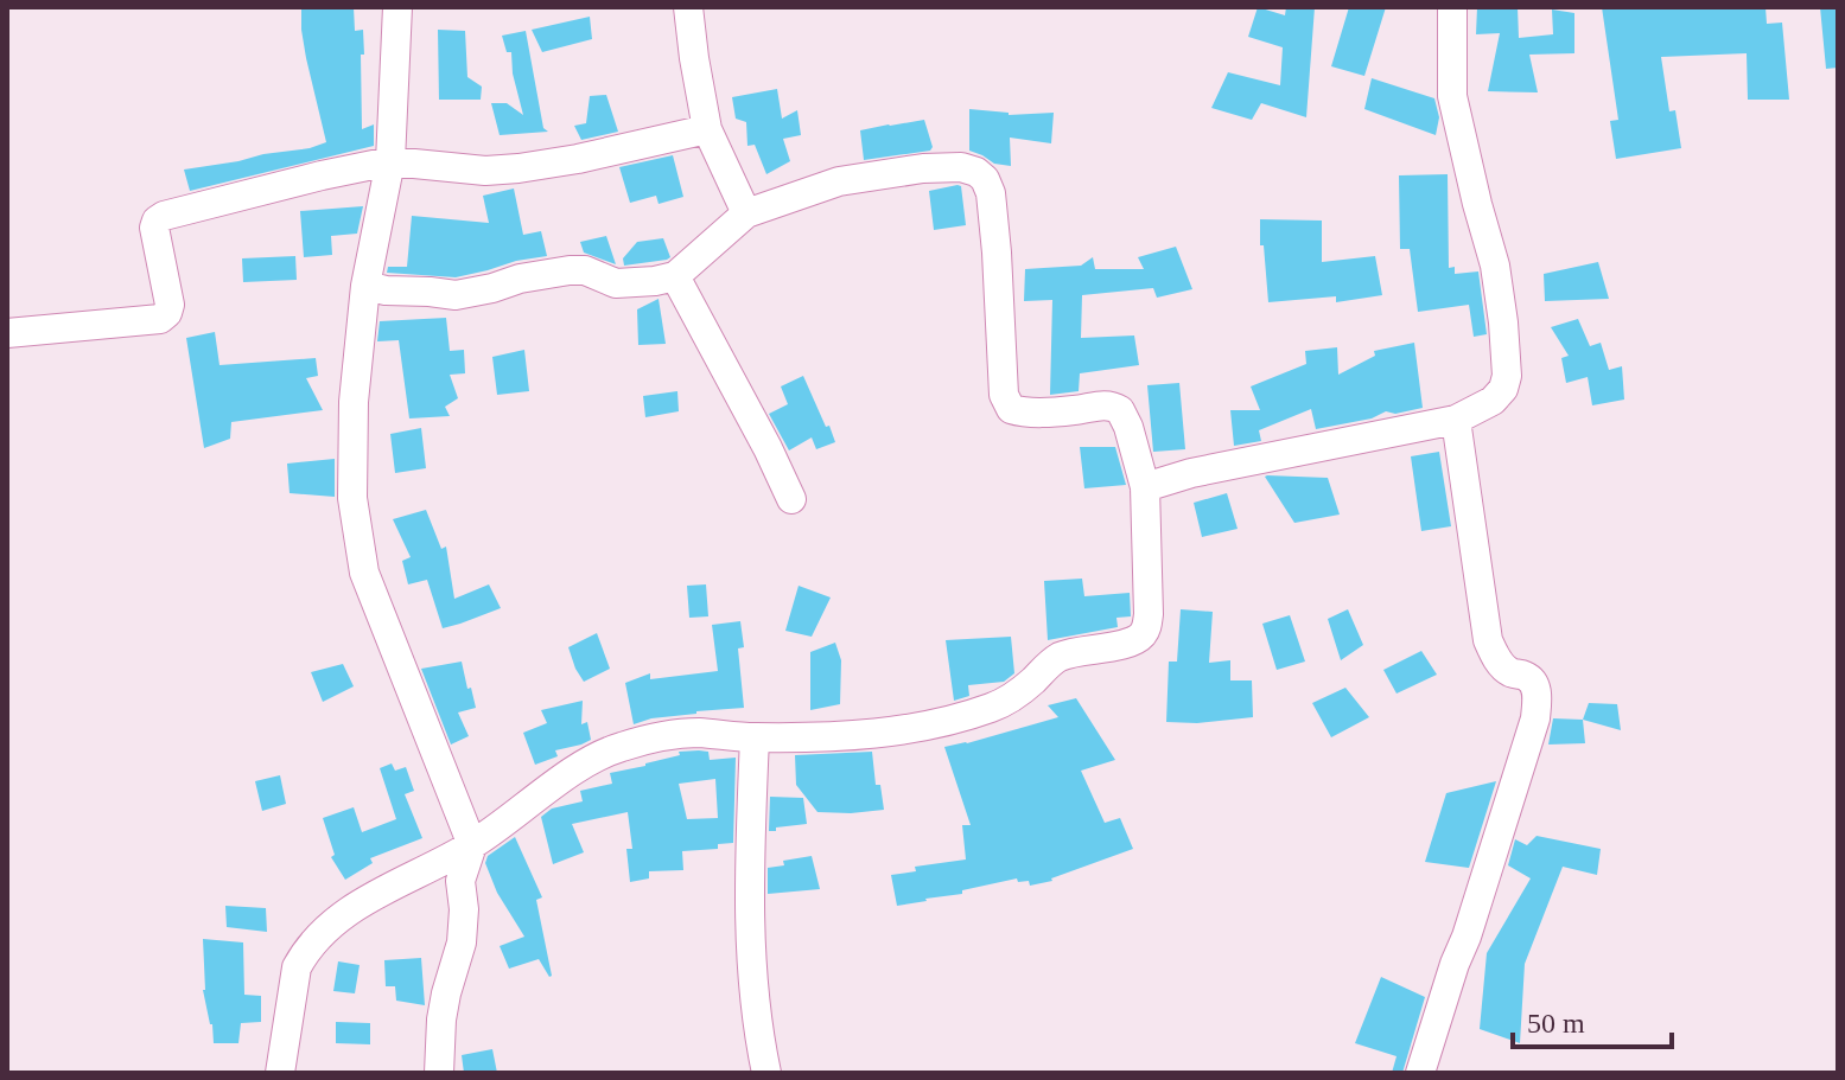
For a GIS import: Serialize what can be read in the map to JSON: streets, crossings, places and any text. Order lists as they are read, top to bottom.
{
  "scale_bar": "50 m"
}
